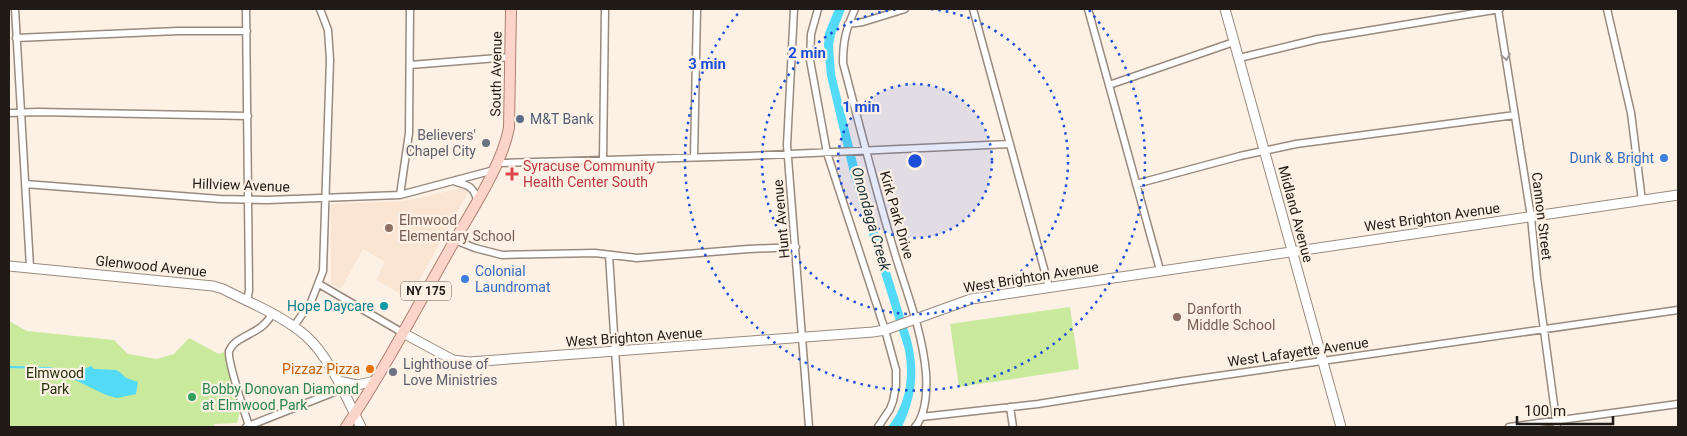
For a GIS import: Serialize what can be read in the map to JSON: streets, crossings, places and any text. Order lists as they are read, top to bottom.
{
  "streets": {
    "main road": ["South Avenue", "NY 175"],
    "street": [
      "Hillview Avenue",
      "Midland Avenue",
      "Kirk Park Drive",
      "Cannon Street",
      "West Brighton Avenue",
      "Hunt Avenue",
      "Glenwood Avenue",
      "West Lafayette Avenue"
    ]
  },
  "crossings": [
    ["South Avenue", "Hillview Avenue"],
    ["South Avenue", "West Brighton Avenue"],
    ["South Avenue", "Glenwood Avenue"],
    ["Hillview Avenue", "Kirk Park Drive"],
    ["Hillview Avenue", "Hunt Avenue"],
    ["Midland Avenue", "West Brighton Avenue"],
    ["Midland Avenue", "West Lafayette Avenue"],
    ["Kirk Park Drive", "West Brighton Avenue"],
    ["Kirk Park Drive", "West Lafayette Avenue"],
    ["Cannon Street", "West Brighton Avenue"],
    ["Cannon Street", "West Lafayette Avenue"],
    ["West Brighton Avenue", "Hunt Avenue"]
  ],
  "water": ["Onondaga Creek"],
  "parks": ["Elmwood Park"],
  "places": {
    "other": [
      "M&T Bank",
      "Believers' Chapel City",
      "Dunk & Bright",
      "Elmwood Elementary School",
      "Colonial Laundromat",
      "Hope Daycare",
      "Danforth Middle School",
      "Pizzaz Pizza",
      "Lighthouse of Love Ministries",
      "Bobby Donovan Diamond at Elmwood Park"
    ],
    "health": ["Syracuse Community Health Center South"]
  },
  "scale_bar": "100 m",
  "rings": ["2 min", "3 min", "1 min"]
}
